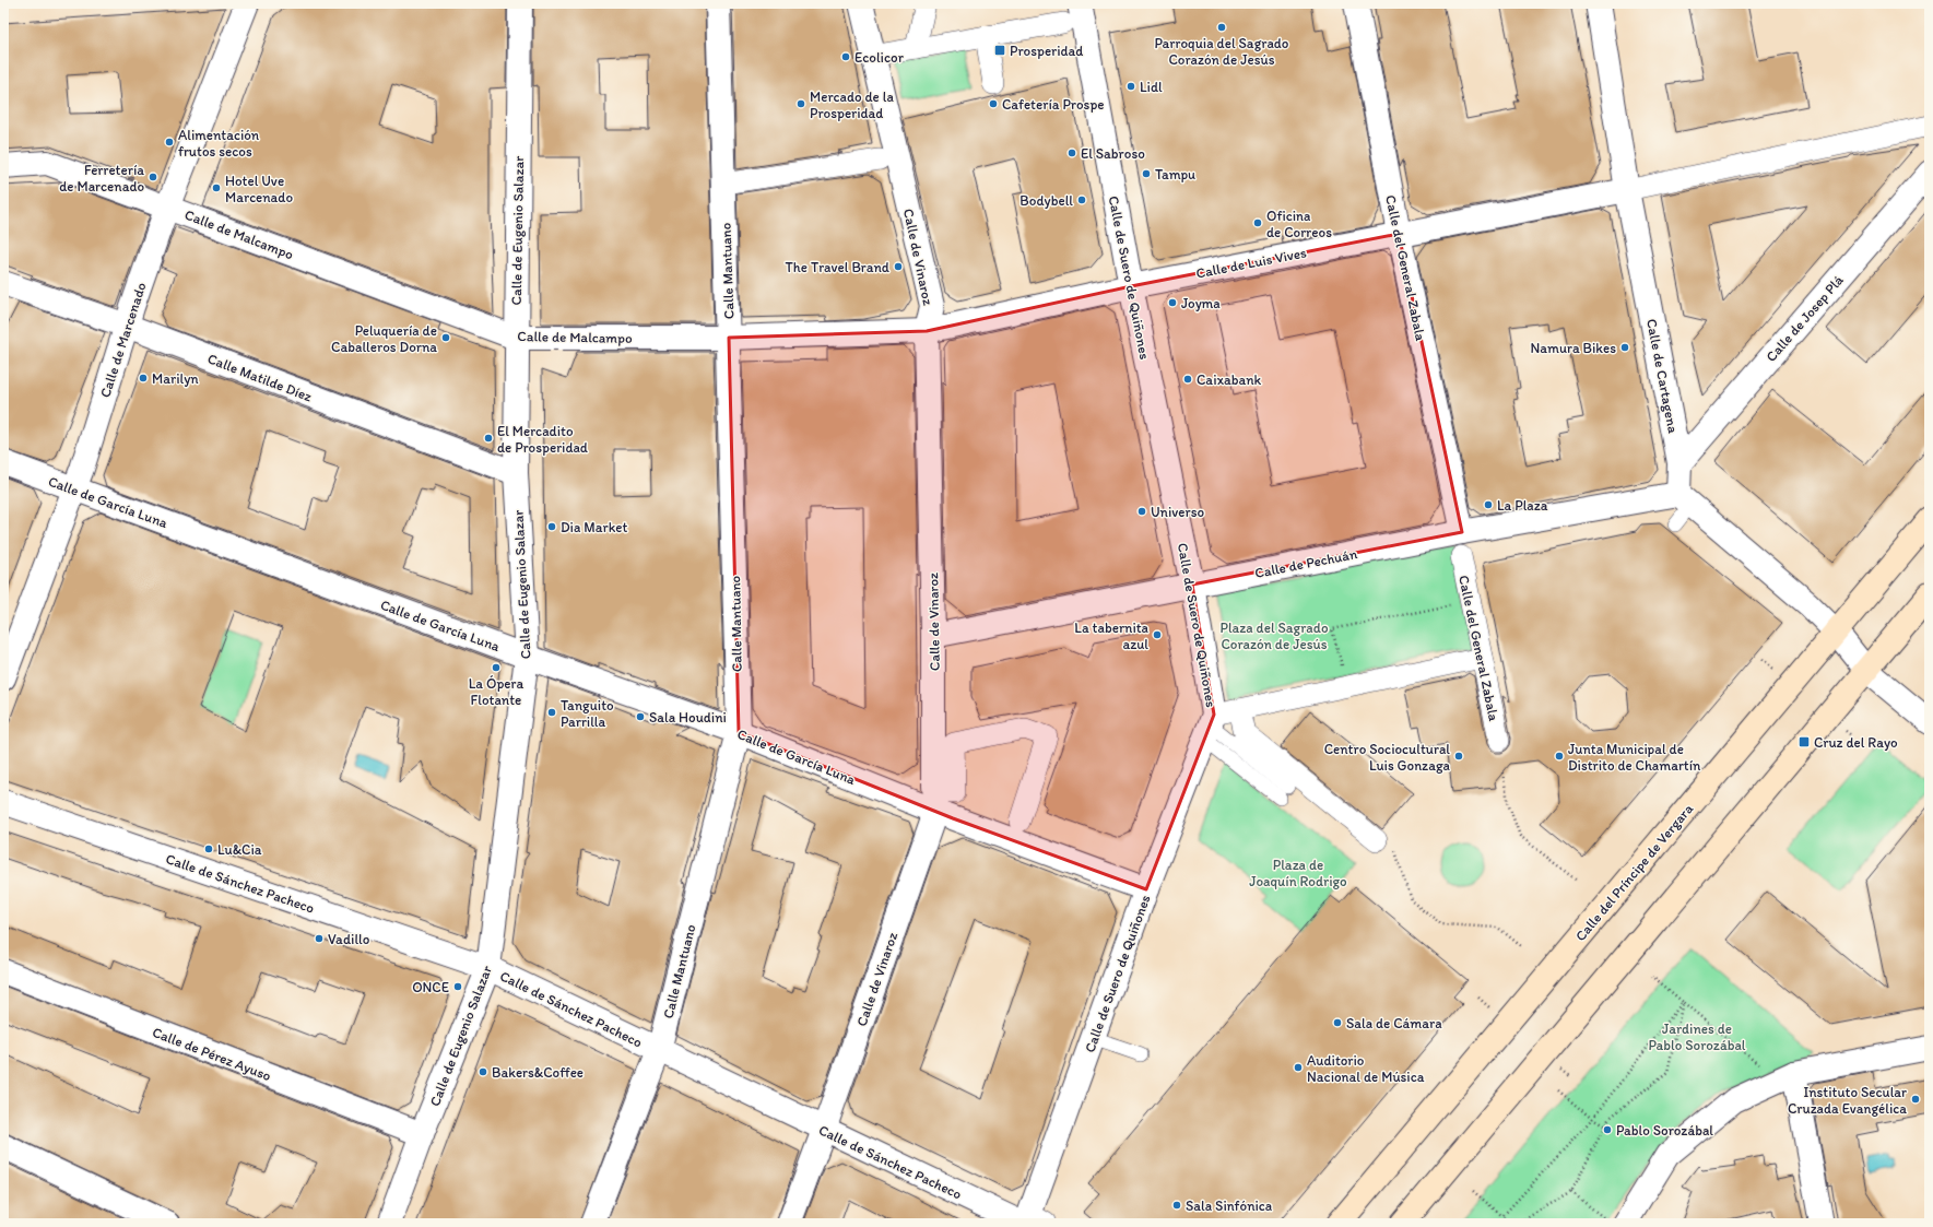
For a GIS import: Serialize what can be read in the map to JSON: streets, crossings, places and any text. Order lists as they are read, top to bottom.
{
  "streets": {
    "main road": ["Calle del Príncipe de Vergara"],
    "street": [
      "Calle de Eugenio Salazar",
      "Calle de Malcampo",
      "Calle de Vinaroz",
      "Calle de Luis Vives",
      "Calle del General Zabala",
      "Calle Mantuano",
      "Calle de Suero de Quiñones",
      "Calle de Josep Plá",
      "Calle de Marcenado",
      "Calle de Cartagena",
      "Calle Matilde Díez",
      "Calle de García Luna",
      "Calle de Pechuán",
      "Calle de Sánchez Pacheco",
      "Calle de Pérez Ayuso"
    ]
  },
  "crossings": [
    ["Calle de Eugenio Salazar", "Calle de Malcampo"],
    ["Calle de Eugenio Salazar", "Calle Matilde Díez"],
    ["Calle de Eugenio Salazar", "Calle de García Luna"],
    ["Calle de Eugenio Salazar", "Calle de Sánchez Pacheco"],
    ["Calle de Eugenio Salazar", "Calle de Pérez Ayuso"],
    ["Calle de Malcampo", "Calle de Vinaroz"],
    ["Calle de Malcampo", "Calle de Luis Vives"],
    ["Calle de Malcampo", "Calle Mantuano"],
    ["Calle de Malcampo", "Calle de Marcenado"],
    ["Calle de Vinaroz", "Calle de Luis Vives"],
    ["Calle de Vinaroz", "Calle de García Luna"],
    ["Calle de Vinaroz", "Calle de Pechuán"],
    ["Calle de Vinaroz", "Calle de Sánchez Pacheco"],
    ["Calle de Luis Vives", "Calle del General Zabala"],
    ["Calle de Luis Vives", "Calle de Suero de Quiñones"],
    ["Calle de Luis Vives", "Calle de Cartagena"],
    ["Calle del General Zabala", "Calle de Pechuán"],
    ["Calle Mantuano", "Calle de García Luna"],
    ["Calle Mantuano", "Calle de Sánchez Pacheco"],
    ["Calle de Suero de Quiñones", "Calle de García Luna"],
    ["Calle de Suero de Quiñones", "Calle de Pechuán"],
    ["Calle de Suero de Quiñones", "Calle de Sánchez Pacheco"],
    ["Calle de Josep Plá", "Calle de Cartagena"],
    ["Calle de Marcenado", "Calle Matilde Díez"],
    ["Calle de Marcenado", "Calle de García Luna"],
    ["Calle de Cartagena", "Calle de Pechuán"]
  ],
  "parks": ["Plaza del Sagrado Corazón de Jesús", "Plaza de Joaquín Rodrigo", "Jardines de Pablo Sorozábal"],
  "places": {
    "other": [
      "Parroquia del Sagrado Corazón de Jesús",
      "Ecolicor",
      "Lidl",
      "Mercado de la Prosperidad",
      "Cafetería Prospe",
      "Alimentación frutos secos",
      "El Sabroso",
      "Tampu",
      "Ferretería de Marcenado",
      "Hotel Uve Marcenado",
      "Bodybell",
      "Oficina de Correos",
      "The Travel Brand",
      "Joyma",
      "Peluquería de Caballeros Dorna",
      "Namura Bikes",
      "Marilyn",
      "Caixabank",
      "El Mercadito de Prosperidad",
      "La Plaza",
      "Universo",
      "Dia Market",
      "La tabernita azul",
      "La Ópera Flotante",
      "Tanguito Parrilla",
      "Sala Houdini",
      "Centro Sociocultural Luis Gonzaga",
      "Junta Municipal de Distrito de Chamartín",
      "Lu&Cia",
      "Vadillo",
      "ONCE",
      "Sala de Cámara",
      "Auditorio Nacional de Música",
      "Bakers&Coffee",
      "Instituto Secular Cruzada Evangélica",
      "Pablo Sorozábal",
      "Sala Sinfónica"
    ],
    "transit": ["Prosperidad", "Cruz del Rayo"]
  }
}
